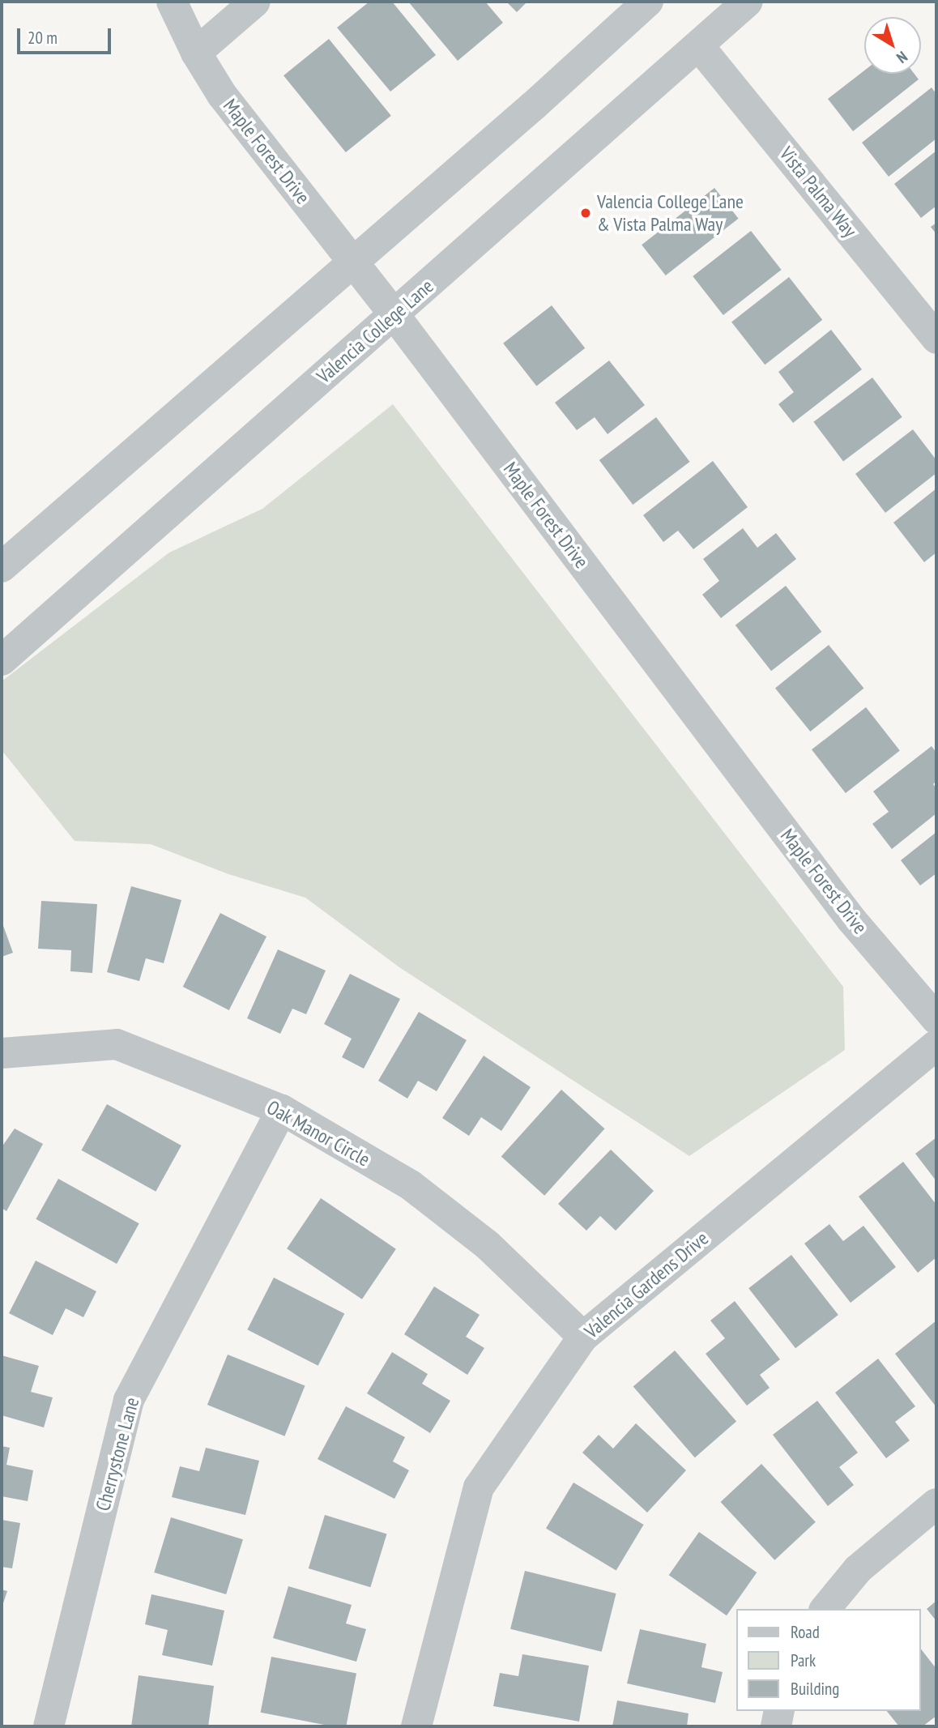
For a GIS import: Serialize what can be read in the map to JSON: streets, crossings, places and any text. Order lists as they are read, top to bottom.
{
  "streets": {
    "street": [
      "Maple Forest Drive",
      "Vista Palma Way",
      "Valencia College Lane",
      "Oak Manor Circle",
      "Valencia Gardens Drive",
      "Cherrystone Lane"
    ]
  },
  "crossings": [
    ["Maple Forest Drive", "Valencia College Lane"],
    ["Vista Palma Way", "Valencia College Lane"],
    ["Oak Manor Circle", "Valencia Gardens Drive"],
    ["Oak Manor Circle", "Cherrystone Lane"]
  ],
  "places": ["Valencia College Lane & Vista Palma Way"],
  "legend": ["Road", "Park", "Building"],
  "scale_bar": "20 m",
  "north": "bottom right"
}
